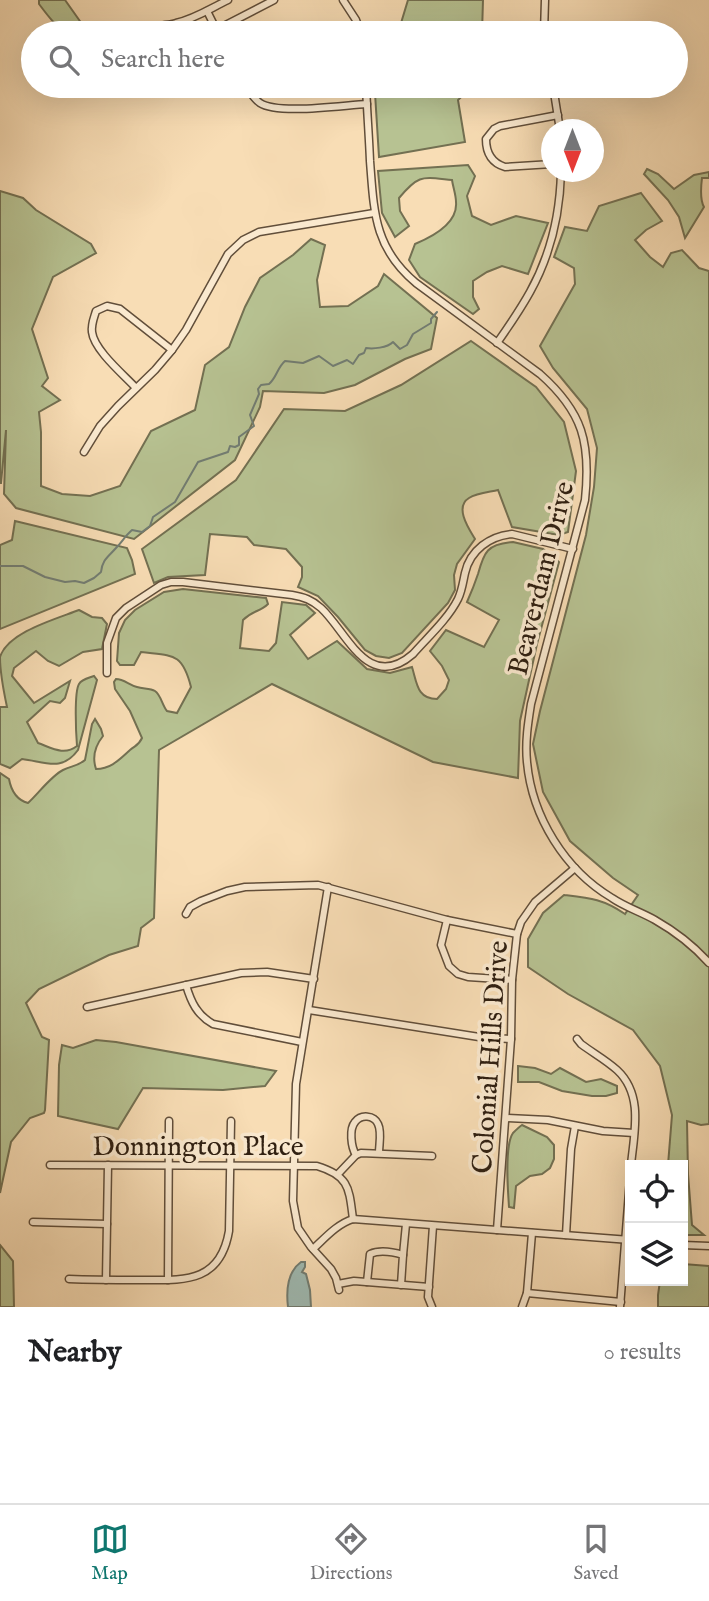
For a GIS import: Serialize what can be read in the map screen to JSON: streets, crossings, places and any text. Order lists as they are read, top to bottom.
{
  "streets": {
    "street": ["Beaverdam Drive", "Colonial Hills Drive", "Donnington Place"]
  },
  "crossings": [
    ["Beaverdam Drive", "Colonial Hills Drive"]
  ],
  "north": "bottom",
  "page": {
    "search": "Search here",
    "heading": ["Nearby", "0 results"],
    "nav": ["Map", "Directions", "Saved"]
  }
}
